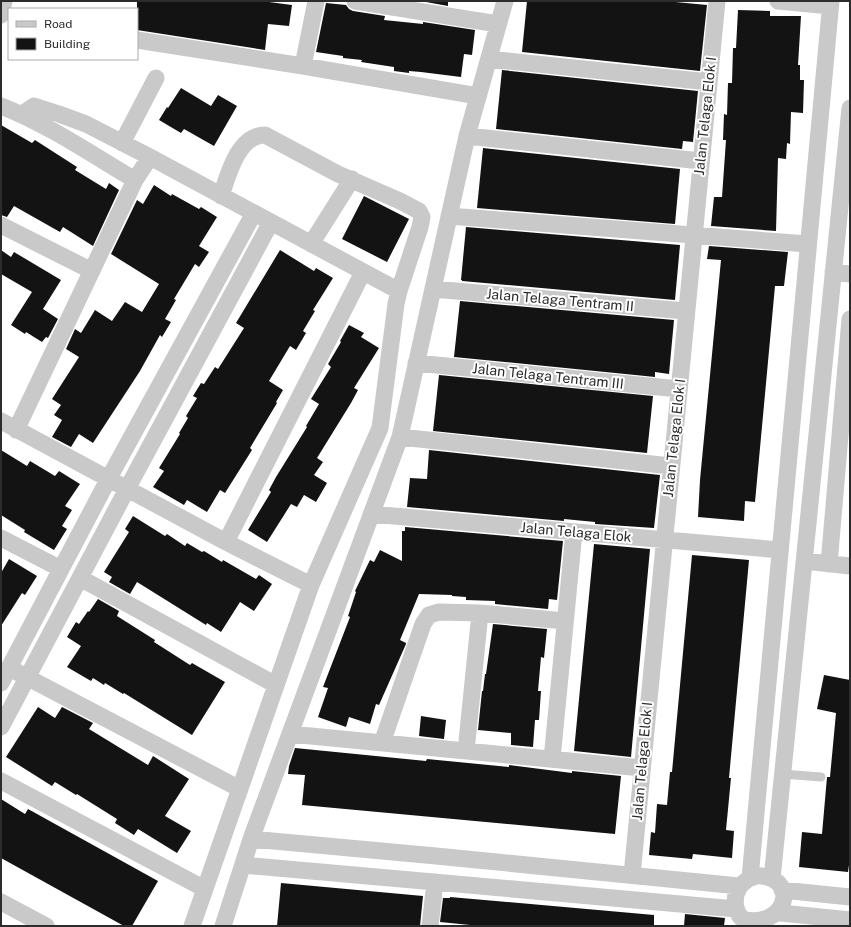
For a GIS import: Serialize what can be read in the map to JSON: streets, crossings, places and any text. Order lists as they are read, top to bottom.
{
  "streets": {
    "street": [
      "Jalan Telaga Elok I",
      "Jalan Telaga Tentram II",
      "Jalan Telaga Tentram III",
      "Jalan Telaga Elok"
    ]
  },
  "crossings": [
    ["Jalan Telaga Elok I", "Jalan Telaga Tentram II"],
    ["Jalan Telaga Elok I", "Jalan Telaga Tentram III"],
    ["Jalan Telaga Elok I", "Jalan Telaga Elok"]
  ],
  "legend": ["Road", "Building"]
}
